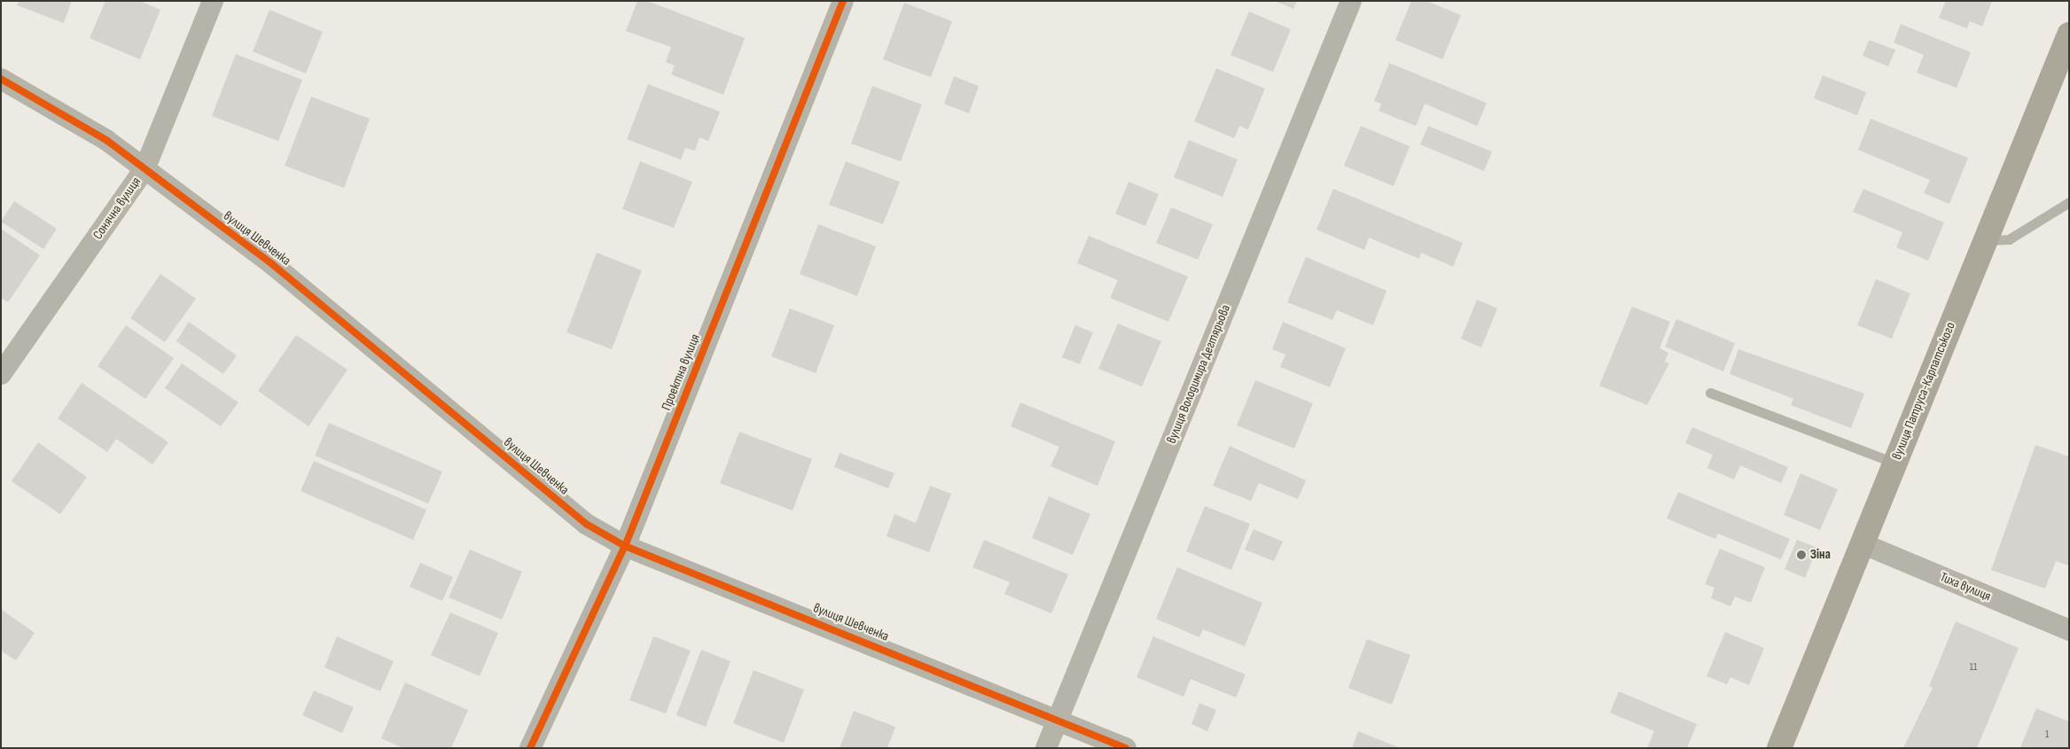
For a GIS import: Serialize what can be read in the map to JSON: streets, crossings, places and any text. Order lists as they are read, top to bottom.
{
  "streets": {
    "main road": ["вулиця Патруса-Карпатського"],
    "street": [
      "Сонячна вулиця",
      "вулиця Шевченка",
      "Проектна вулиця",
      "вулиця Володимира Дегтярьова",
      "Тиха вулиця"
    ]
  },
  "crossings": [
    ["Сонячна вулиця", "вулиця Шевченка"],
    ["вулиця Шевченка", "Проектна вулиця"],
    ["вулиця Шевченка", "вулиця Володимира Дегтярьова"],
    ["вулиця Патруса-Карпатського", "Тиха вулиця"]
  ],
  "places": ["Зіна"],
  "house_numbers": ["11", "1"]
}
